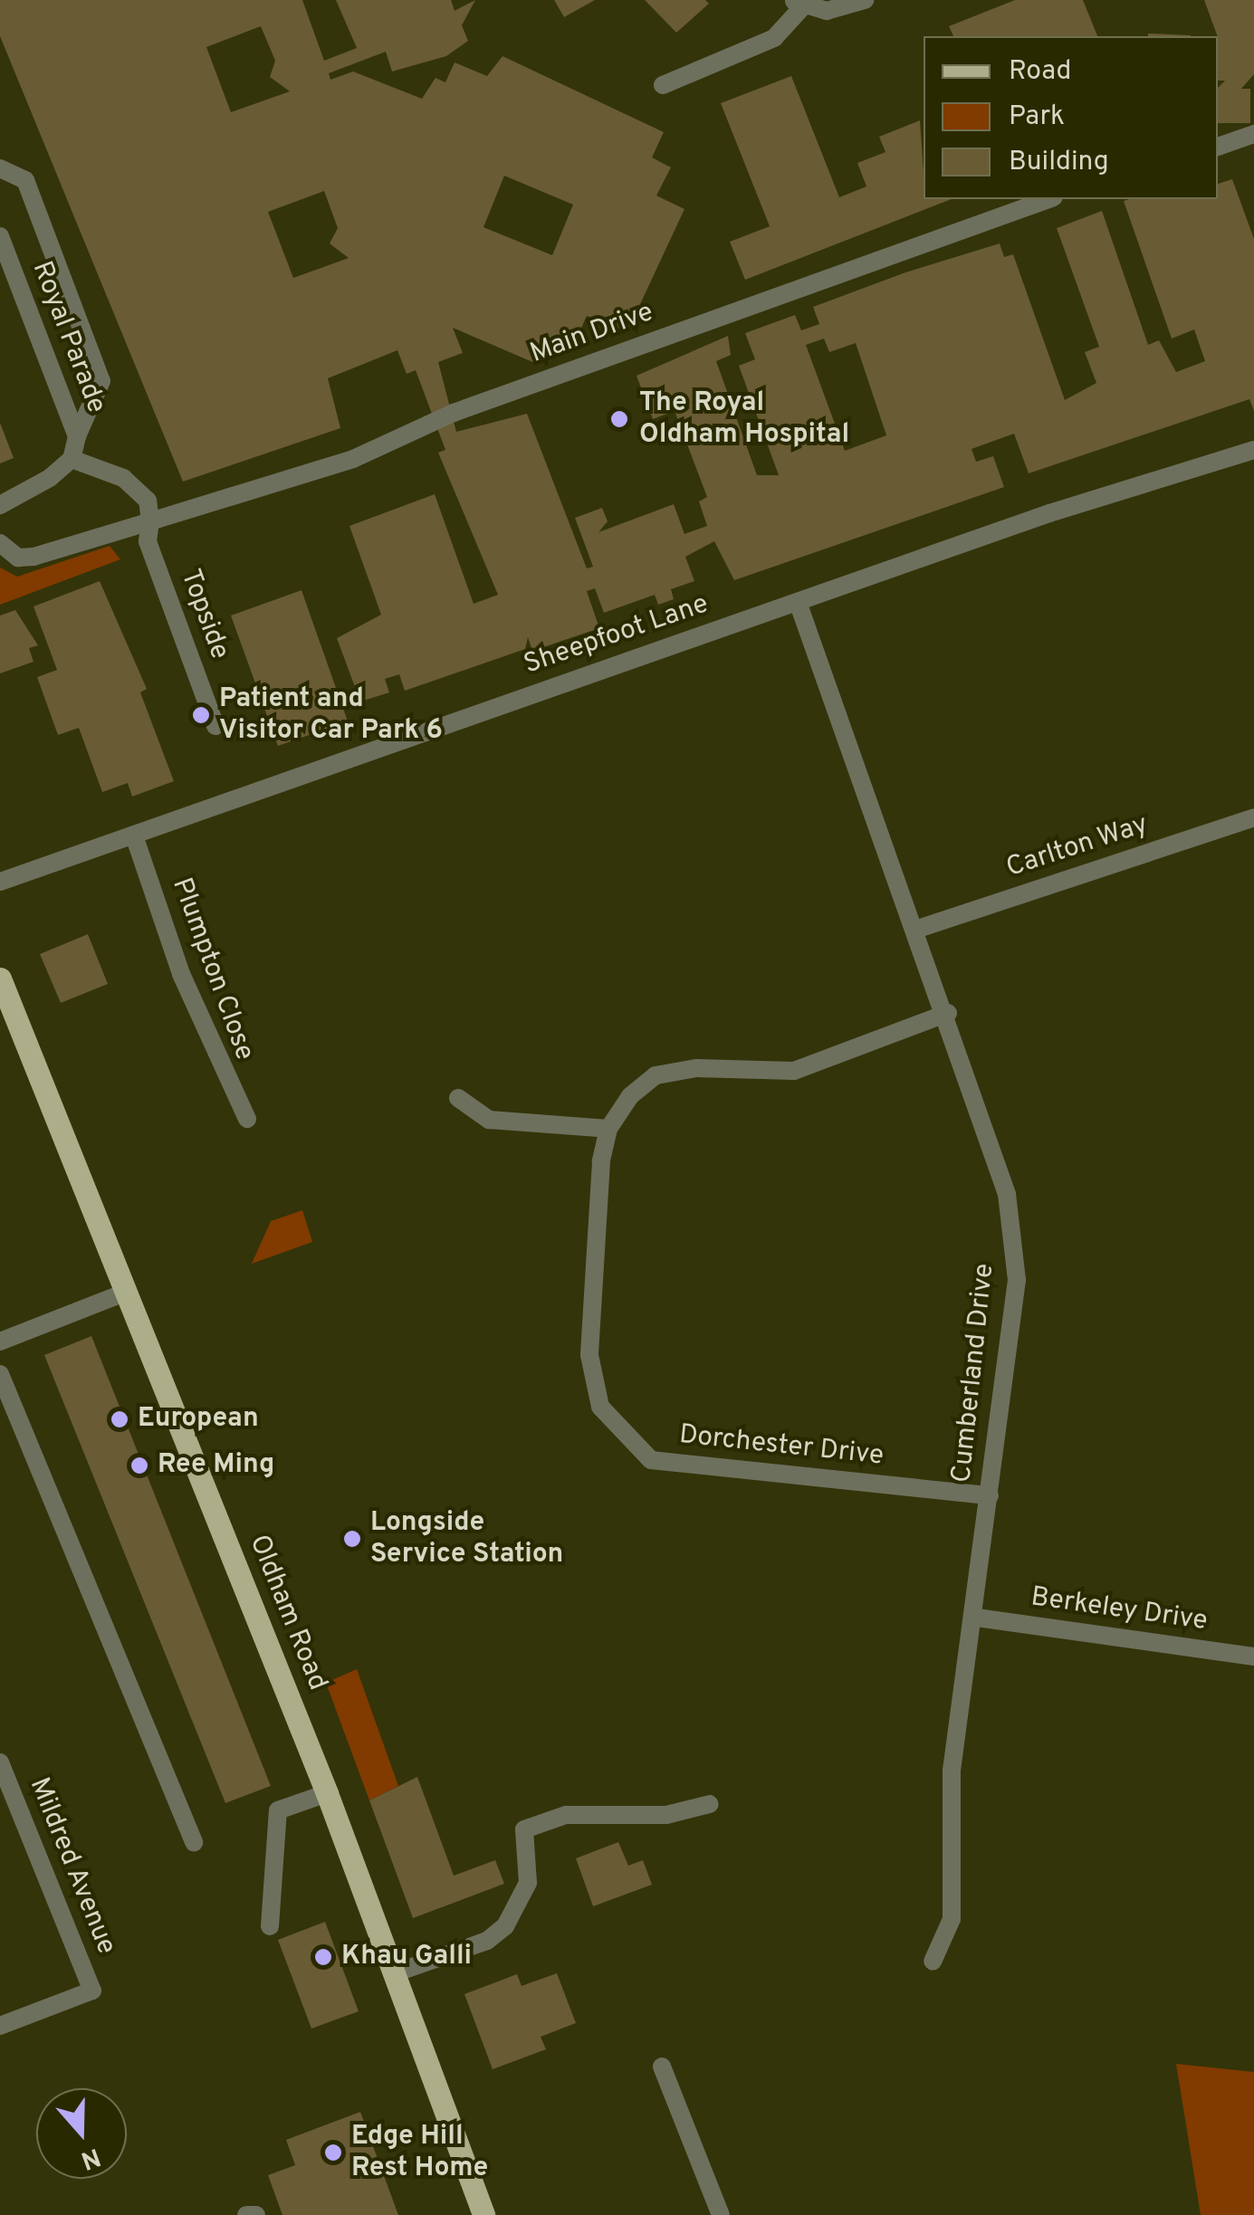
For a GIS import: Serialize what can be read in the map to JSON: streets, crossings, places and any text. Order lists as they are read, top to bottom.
{
  "streets": {
    "main road": ["Oldham Road"],
    "street": [
      "Main Drive",
      "Royal Parade",
      "Topside",
      "Sheepfoot Lane",
      "Carlton Way",
      "Plumpton Close",
      "Cumberland Drive",
      "Dorchester Drive",
      "Berkeley Drive",
      "Mildred Avenue"
    ]
  },
  "crossings": [
    ["Main Drive", "Topside"],
    ["Sheepfoot Lane", "Plumpton Close"],
    ["Sheepfoot Lane", "Cumberland Drive"],
    ["Carlton Way", "Cumberland Drive"],
    ["Cumberland Drive", "Dorchester Drive"],
    ["Cumberland Drive", "Berkeley Drive"]
  ],
  "places": [
    "The Royal Oldham Hospital",
    "Patient and Visitor Car Park 6",
    "European",
    "Ree Ming",
    "Longside Service Station",
    "Khau Galli",
    "Edge Hill Rest Home"
  ],
  "legend": ["Road", "Park", "Building"],
  "north": "bottom"
}
